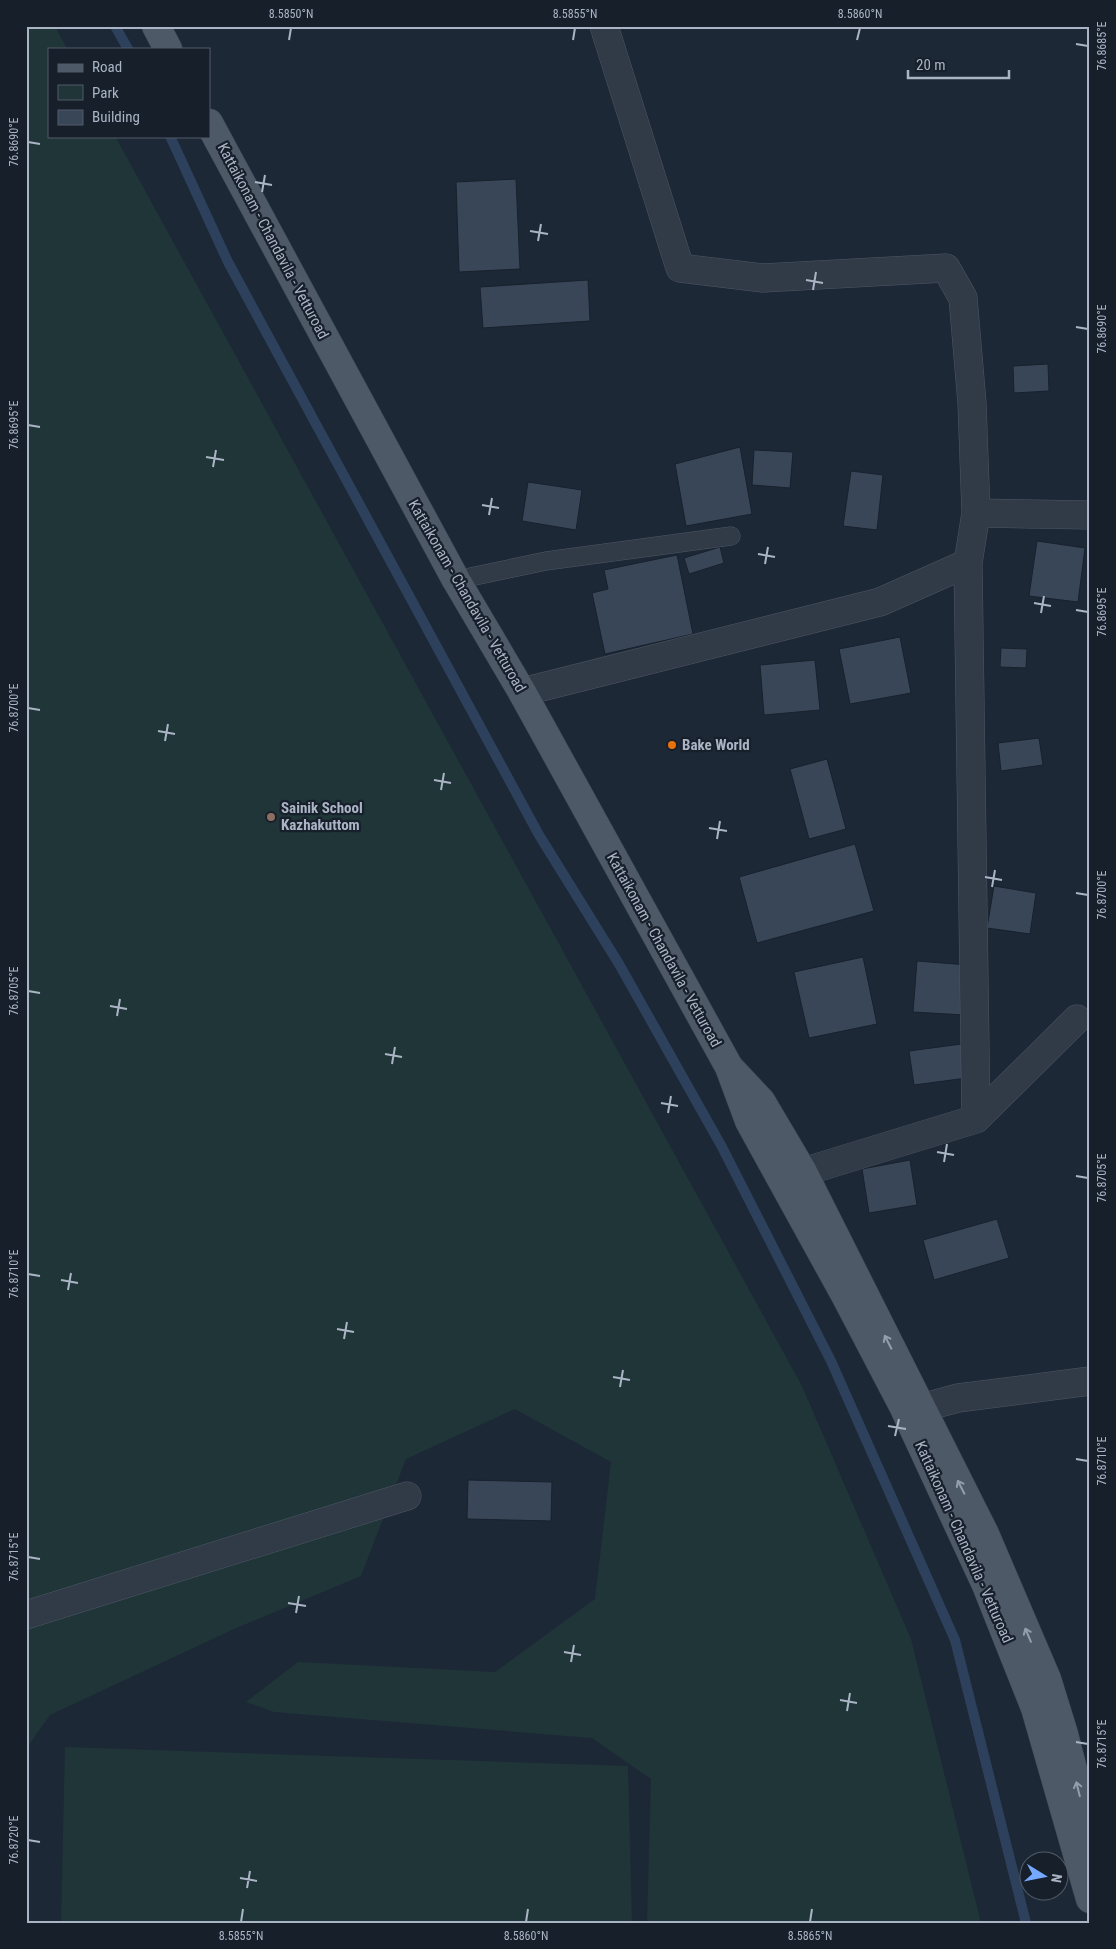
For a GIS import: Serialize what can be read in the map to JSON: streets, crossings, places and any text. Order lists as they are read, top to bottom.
{
  "streets": {
    "main road": ["Kattaikonam - Chandavila - Vetturoad"]
  },
  "places": ["Bake World", "Sainik School Kazhakuttom"],
  "legend": ["Road", "Park", "Building"],
  "scale_bar": "20 m",
  "north": "right",
  "coordinates": [
    "8.5850°N",
    "8.5855°N",
    "8.5860°N",
    "76.8685°E",
    "76.8690°E",
    "76.8695°E",
    "76.8700°E",
    "76.8705°E",
    "76.8710°E",
    "76.8715°E",
    "76.8720°E",
    "8.5865°N"
  ]
}
